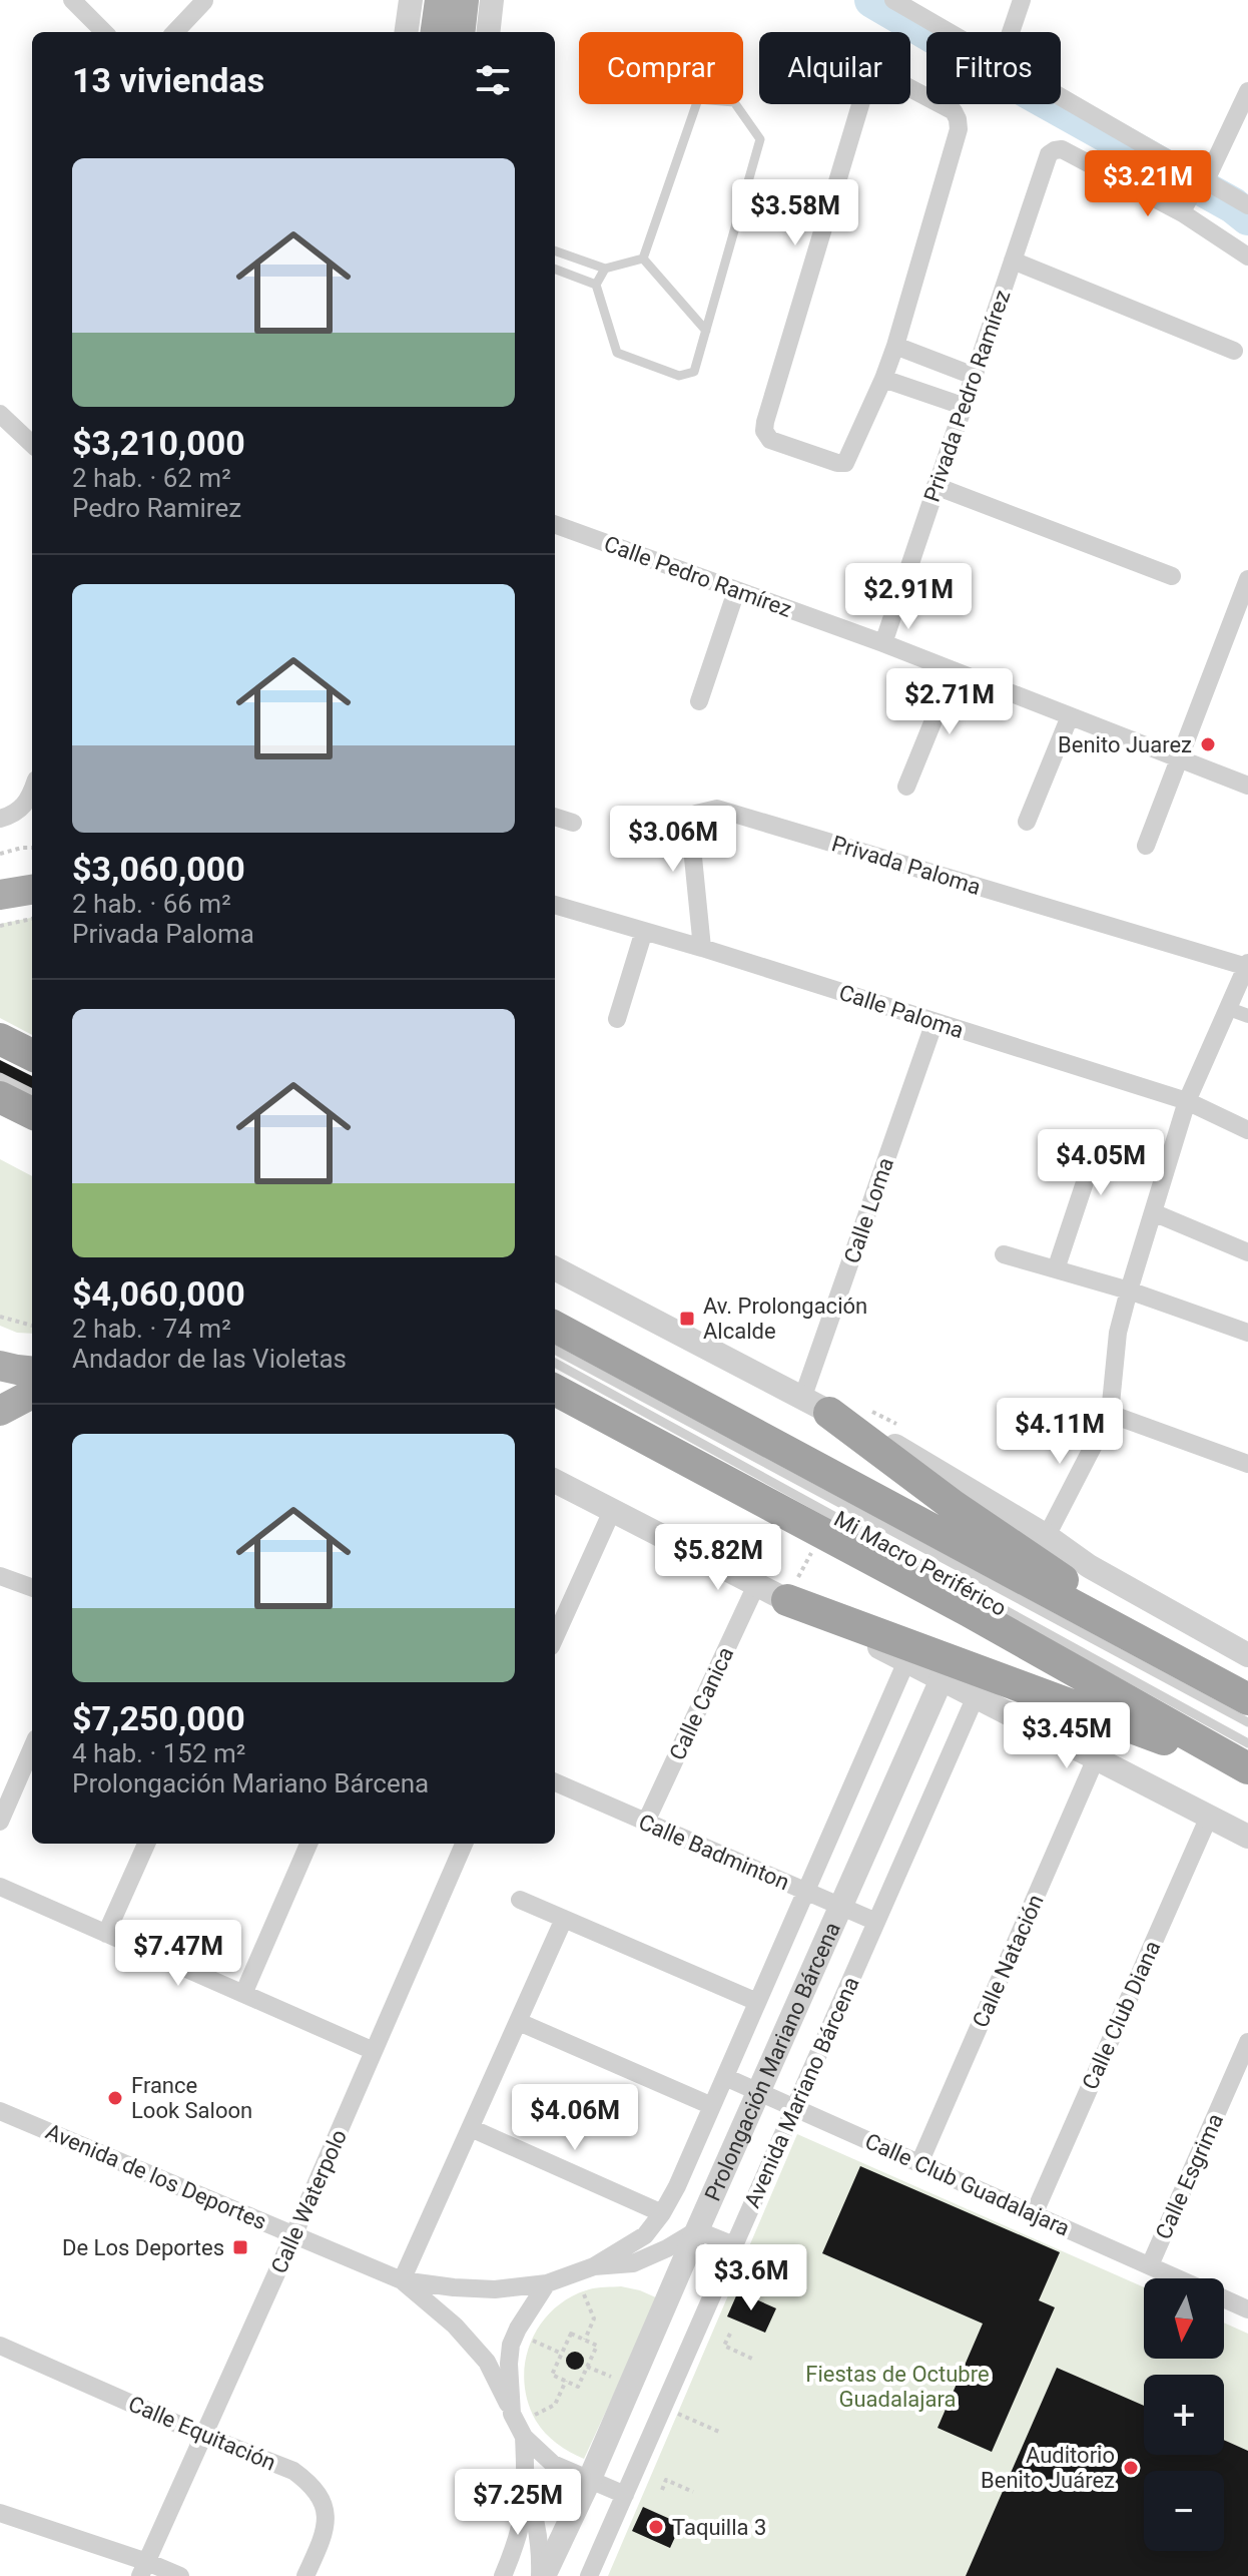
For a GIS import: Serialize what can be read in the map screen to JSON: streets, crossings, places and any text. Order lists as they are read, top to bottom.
{
  "streets": {
    "street": [
      "Privada Pedro Ramírez",
      "Calle Pedro Ramírez",
      "Privada Paloma",
      "Calle Paloma",
      "Calle Loma",
      "Calle Canica",
      "Calle Badminton",
      "Calle Natación",
      "Calle Club Diana",
      "Prolongación Mariano Bárcena",
      "Avenida Mariano Bárcena",
      "Avenida de los Deportes",
      "Calle Esgrima",
      "Calle Club Guadalajara",
      "Calle Waterpolo",
      "Calle Equitación"
    ],
    "lane": ["Mi Macro Periférico"]
  },
  "crossings": [
    ["Privada Pedro Ramírez", "Calle Pedro Ramírez"],
    ["Privada Paloma", "Calle Paloma"],
    ["Calle Paloma", "Calle Loma"],
    ["Calle Canica", "Calle Badminton"],
    ["Calle Badminton", "Prolongación Mariano Bárcena"],
    ["Calle Badminton", "Avenida Mariano Bárcena"],
    ["Calle Natación", "Calle Club Guadalajara"],
    ["Calle Club Diana", "Calle Club Guadalajara"],
    ["Prolongación Mariano Bárcena", "Avenida de los Deportes"],
    ["Prolongación Mariano Bárcena", "Calle Club Guadalajara"],
    ["Avenida Mariano Bárcena", "Avenida de los Deportes"],
    ["Avenida Mariano Bárcena", "Calle Club Guadalajara"],
    ["Avenida de los Deportes", "Calle Waterpolo"],
    ["Calle Esgrima", "Calle Club Guadalajara"],
    ["Calle Waterpolo", "Calle Equitación"]
  ],
  "parks": ["Fiestas de Octubre Guadalajara"],
  "places": {
    "other": [
      "Benito Juarez",
      "France Look Saloon",
      "Auditorio Benito Juárez",
      "Taquilla 3"
    ],
    "transit": ["Av. Prolongación Alcalde", "De Los Deportes"]
  },
  "north": "bottom",
  "page": {
    "chip": ["Comprar", "Alquilar", "Filtros"],
    "heading": "13 viviendas",
    "list": [
      {
        "name": "$3,210,000",
        "note": "2 hab. · 62 m² · Pedro Ramirez"
      },
      {
        "name": "$3,060,000",
        "note": "2 hab. · 66 m² · Privada Paloma"
      },
      {
        "name": "$4,060,000",
        "note": "2 hab. · 74 m² · Andador de las Violetas"
      },
      {
        "name": "$7,250,000",
        "note": "4 hab. · 152 m² · Prolongación Mariano Bárcena"
      }
    ],
    "price": [
      "$3.21M",
      "$3.58M",
      "$2.91M",
      "$2.71M",
      "$3.06M",
      "$4.05M",
      "$4.11M",
      "$5.82M",
      "$3.45M",
      "$7.47M",
      "$4.06M",
      "$3.6M",
      "$7.25M"
    ],
    "map_buttons": ["+", "−"]
  }
}
